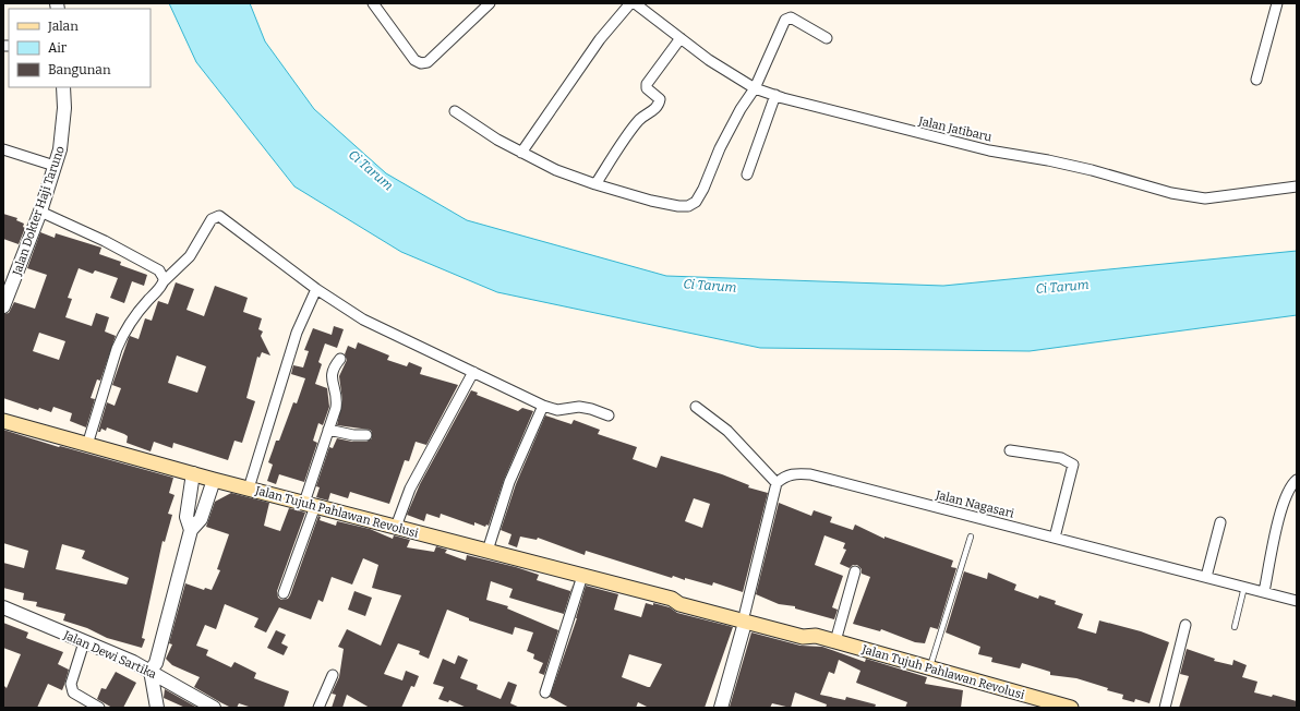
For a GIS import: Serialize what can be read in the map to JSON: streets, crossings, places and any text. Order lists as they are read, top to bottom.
{
  "streets": {
    "main road": ["Jalan Tujuh Pahlawan Revolusi"],
    "street": [
      "Jalan Jatibaru",
      "Jalan Dokter Haji Taruno",
      "Jalan Nagasari",
      "Jalan Dewi Sartika"
    ]
  },
  "water": ["Ci Tarum"],
  "legend": ["Jalan", "Air", "Bangunan"]
}
